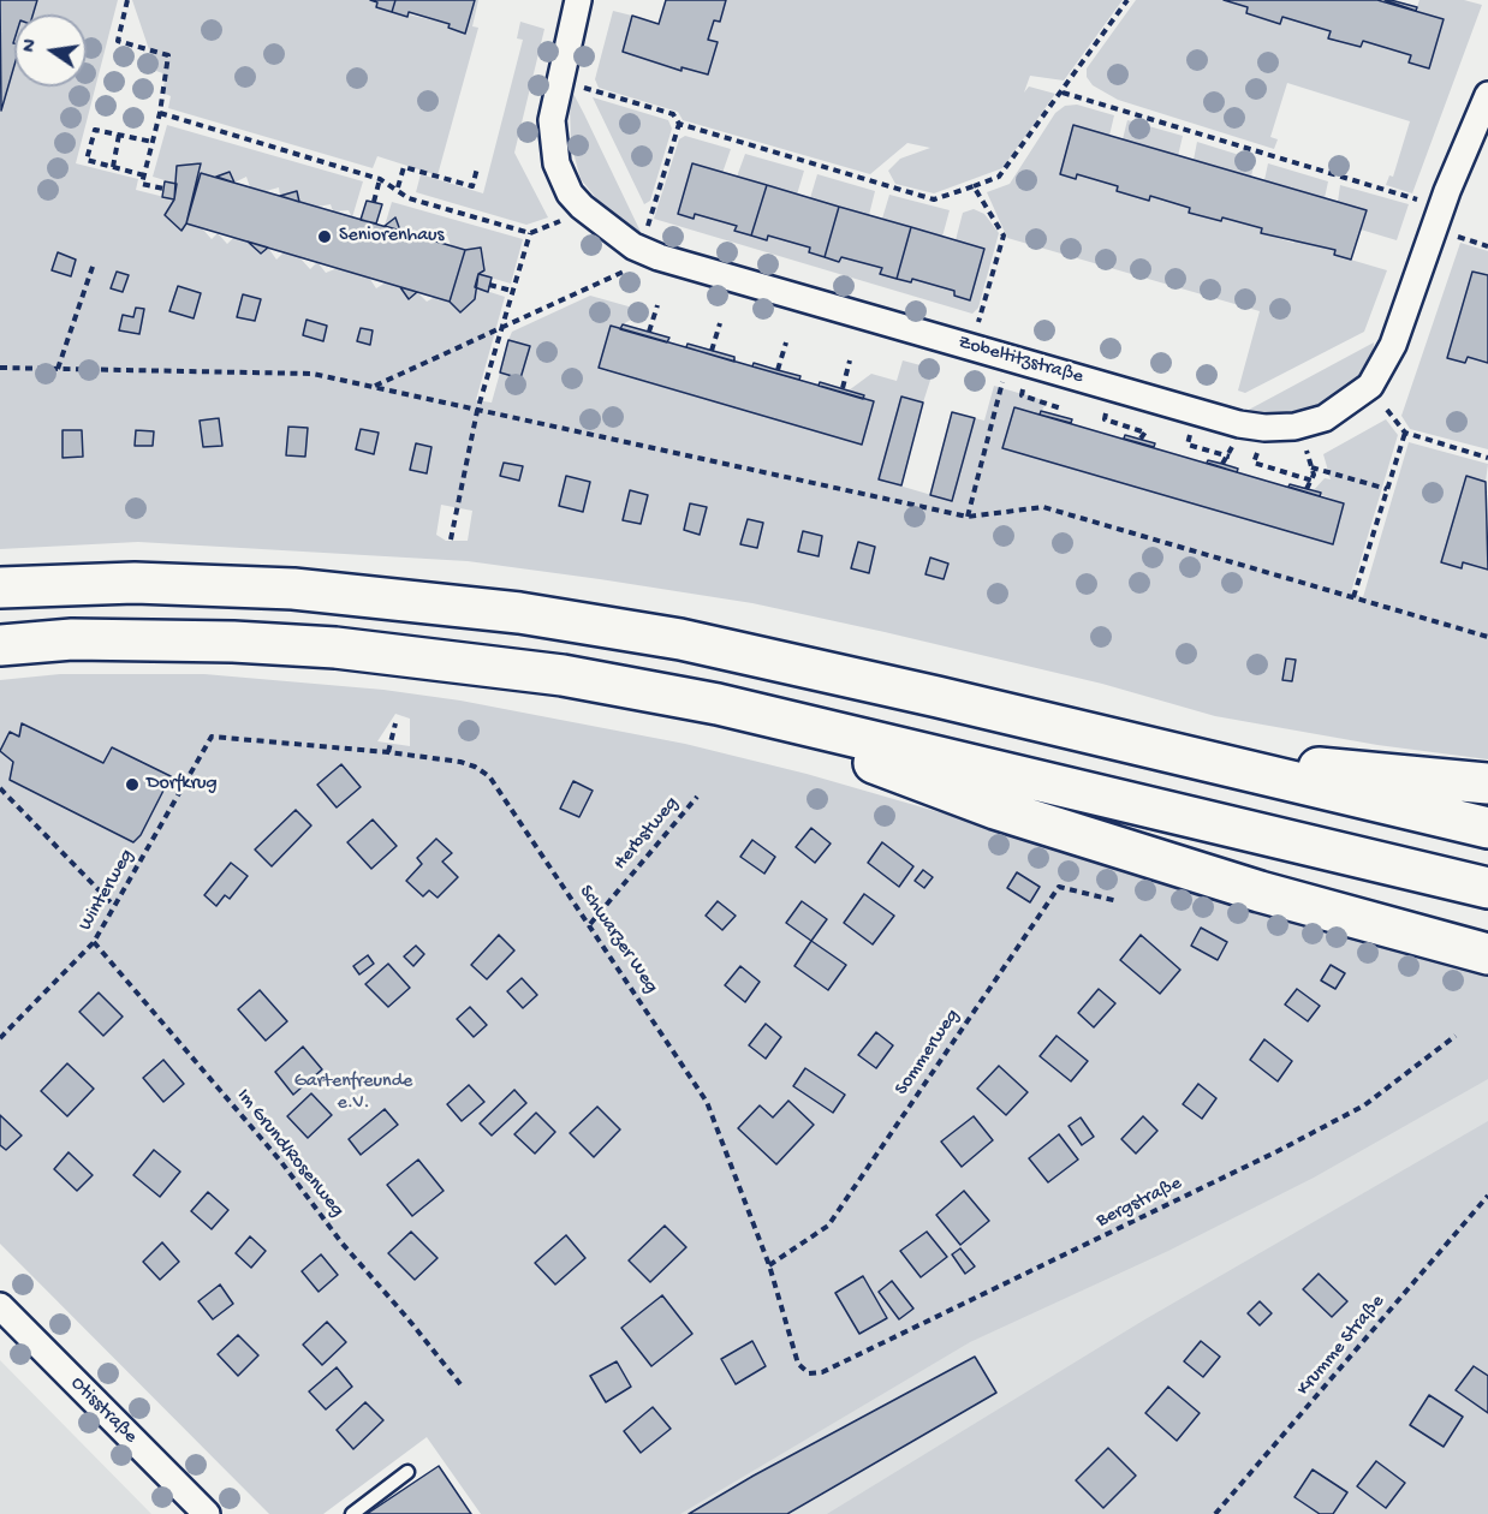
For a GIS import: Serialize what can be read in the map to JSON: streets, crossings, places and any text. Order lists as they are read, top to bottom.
{
  "streets": {
    "street": ["Zobeltitzstraße", "Otisstraße"],
    "path": [
      "Herbstweg",
      "Winterweg",
      "Schwarzer Weg",
      "Sommerweg",
      "Im Grund/Rosenweg",
      "Bergstraße",
      "Krumme Straße"
    ]
  },
  "crossings": [
    ["Herbstweg", "Schwarzer Weg"],
    ["Winterweg", "Schwarzer Weg"],
    ["Winterweg", "Im Grund/Rosenweg"],
    ["Schwarzer Weg", "Sommerweg"],
    ["Schwarzer Weg", "Bergstraße"]
  ],
  "parks": ["Gartenfreunde e.V."],
  "places": ["Seniorenhaus", "Dorfkrug"],
  "north": "left"
}
